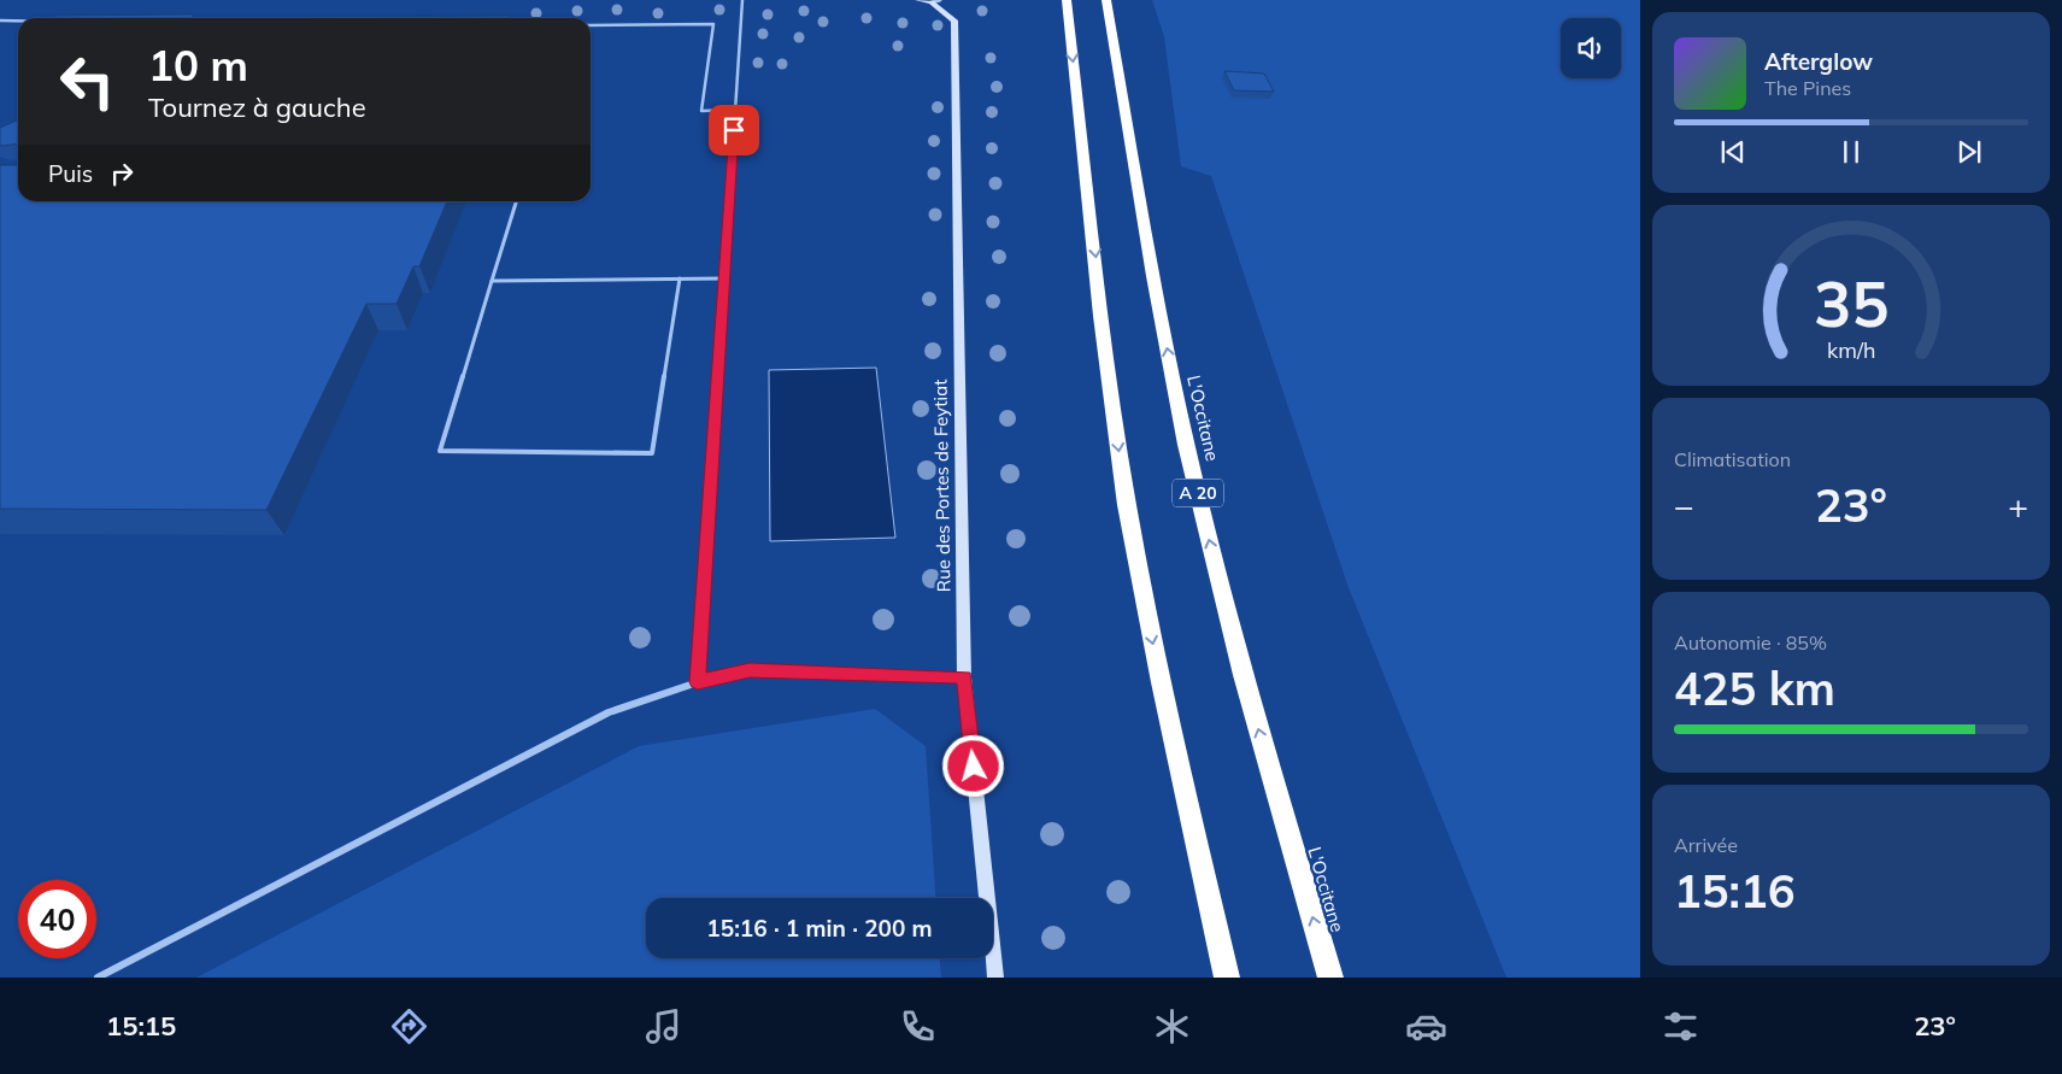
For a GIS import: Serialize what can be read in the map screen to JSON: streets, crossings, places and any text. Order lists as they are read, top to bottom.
{
  "streets": {
    "highway": ["L'Occitane", "A 20"],
    "street": ["Rue des Portes de Feytiat"]
  },
  "page": {
    "turn": ["10 m", "Tournez à gauche"],
    "song": ["Afterglow", "The Pines"],
    "then": "Puis",
    "tile": [
      "Climatisation",
      ["Autonomie · 85%", "425 km"],
      ["Arrivée", "15:16"]
    ],
    "heat": ["−", "23°", "+"],
    "limit": "40",
    "trip": "15:16 · 1 min · 200 m",
    "tabs": ["15:15", "23°"],
    "gauge": ["35", "km/h"]
  }
}
